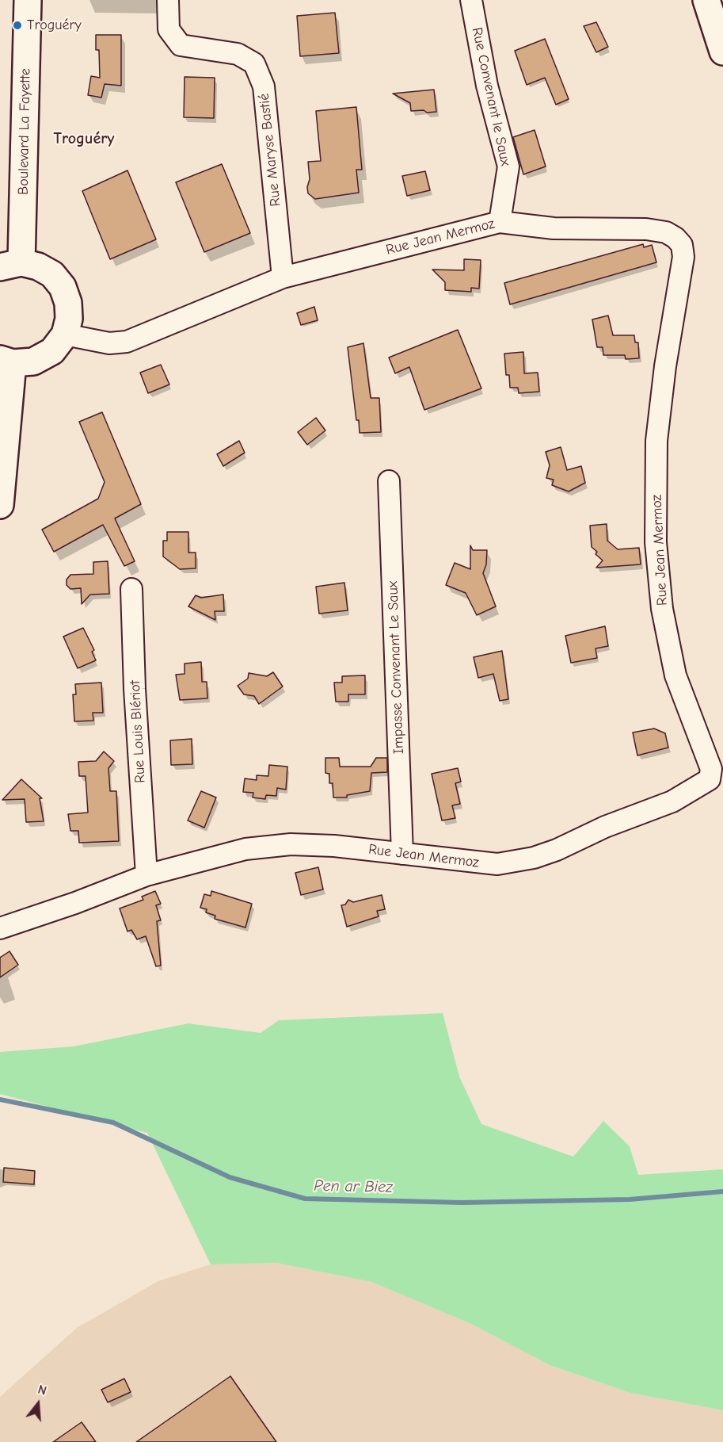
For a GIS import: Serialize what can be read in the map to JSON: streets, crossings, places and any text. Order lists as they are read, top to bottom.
{
  "streets": {
    "main road": ["Boulevard La Fayette"],
    "street": [
      "Rue Convenant le Saux",
      "Rue Maryse Bastié",
      "Rue Jean Mermoz",
      "Impasse Convenant Le Saux",
      "Rue Louis Blériot"
    ]
  },
  "crossings": [
    ["Rue Convenant le Saux", "Rue Jean Mermoz"],
    ["Rue Maryse Bastié", "Rue Jean Mermoz"],
    ["Rue Jean Mermoz", "Impasse Convenant Le Saux"],
    ["Rue Jean Mermoz", "Rue Louis Blériot"]
  ],
  "districts": ["Troguéry"],
  "water": ["Pen ar Biez"],
  "places": ["Troguéry"],
  "north": "top"
}
